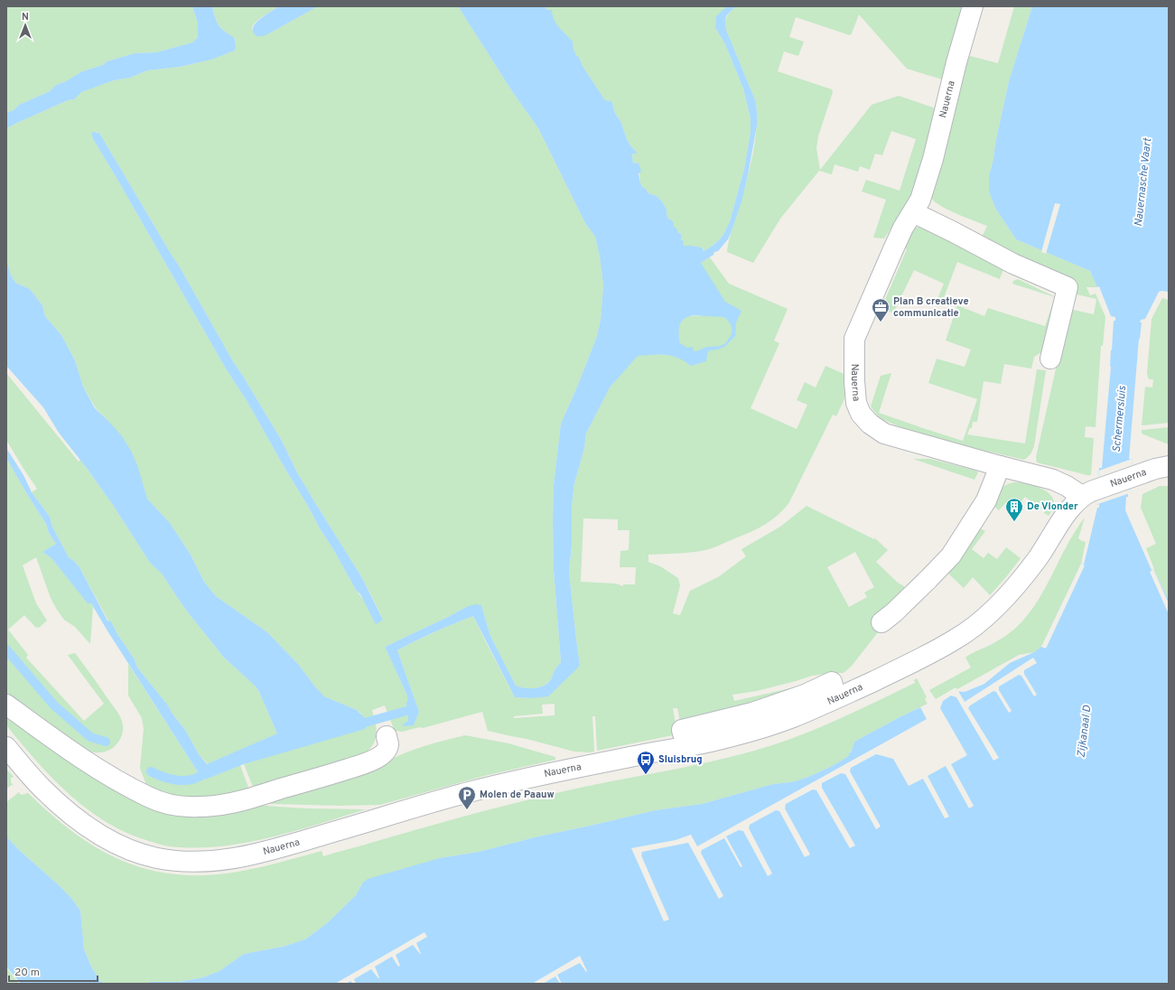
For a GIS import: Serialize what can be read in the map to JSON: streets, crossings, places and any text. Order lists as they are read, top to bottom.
{
  "streets": {
    "street": ["Nauerna"]
  },
  "water": ["Nauernasche Vaart", "Schermersluis", "Zijkanaal D"],
  "places": {
    "office": ["Plan B creatieve communicatie"],
    "building": ["De Vlonder"],
    "bus stop": ["Sluisbrug"],
    "parking": ["Molen de Paauw"]
  },
  "scale_bar": "20 m",
  "north": "top"
}
